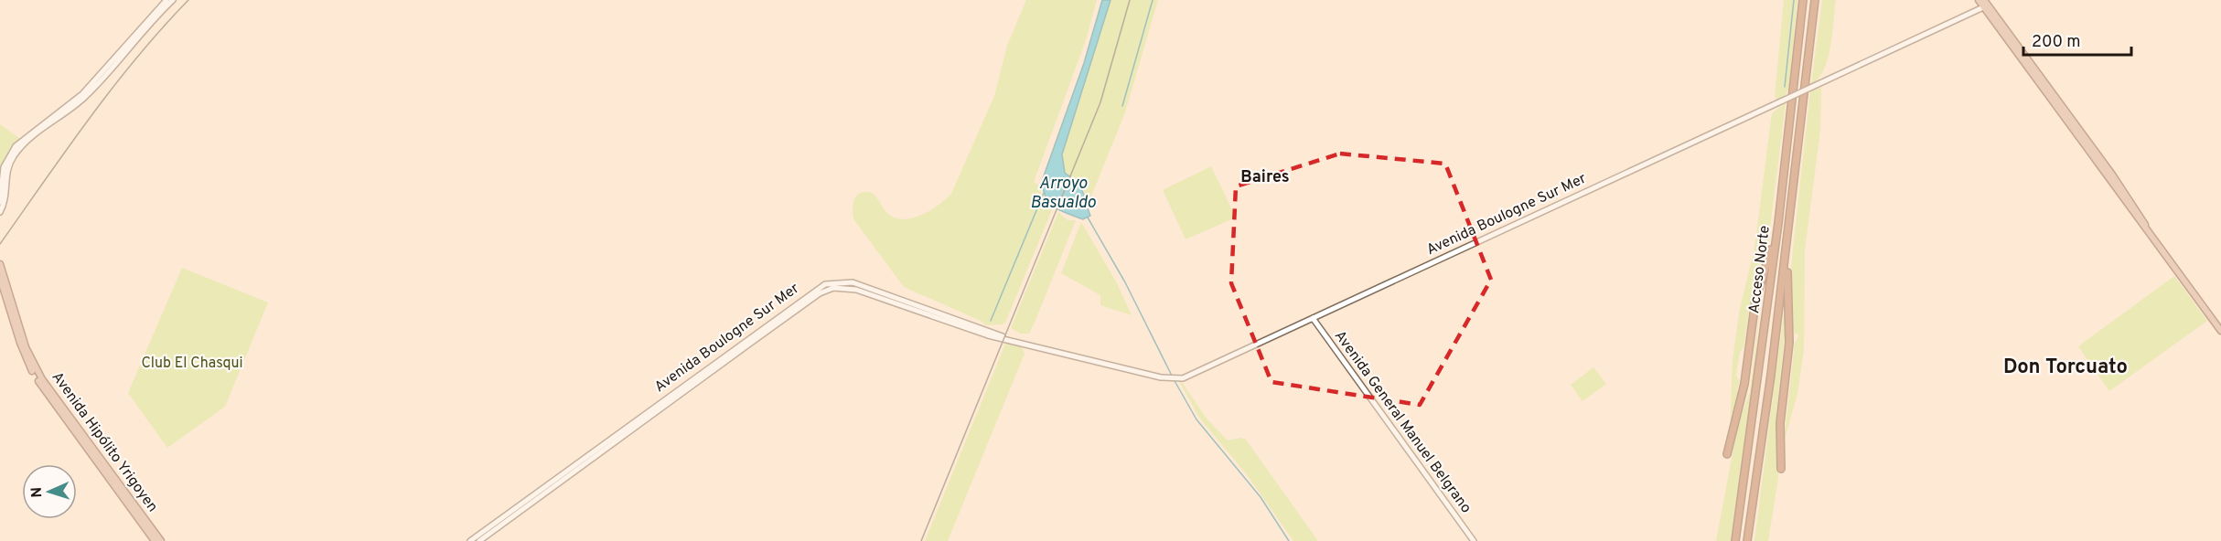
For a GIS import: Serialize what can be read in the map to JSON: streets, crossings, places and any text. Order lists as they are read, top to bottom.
{
  "streets": {
    "highway": ["Acceso Norte"],
    "main road": ["Avenida Boulogne Sur Mer", "Avenida General Manuel Belgrano", "Avenida Hipólito Yrigoyen"]
  },
  "crossings": [
    ["Avenida Boulogne Sur Mer", "Avenida General Manuel Belgrano"]
  ],
  "districts": ["Baires", "Don Torcuato"],
  "water": ["Arroyo Basualdo"],
  "parks": ["Club El Chasqui"],
  "scale_bar": "200 m",
  "north": "left"
}
